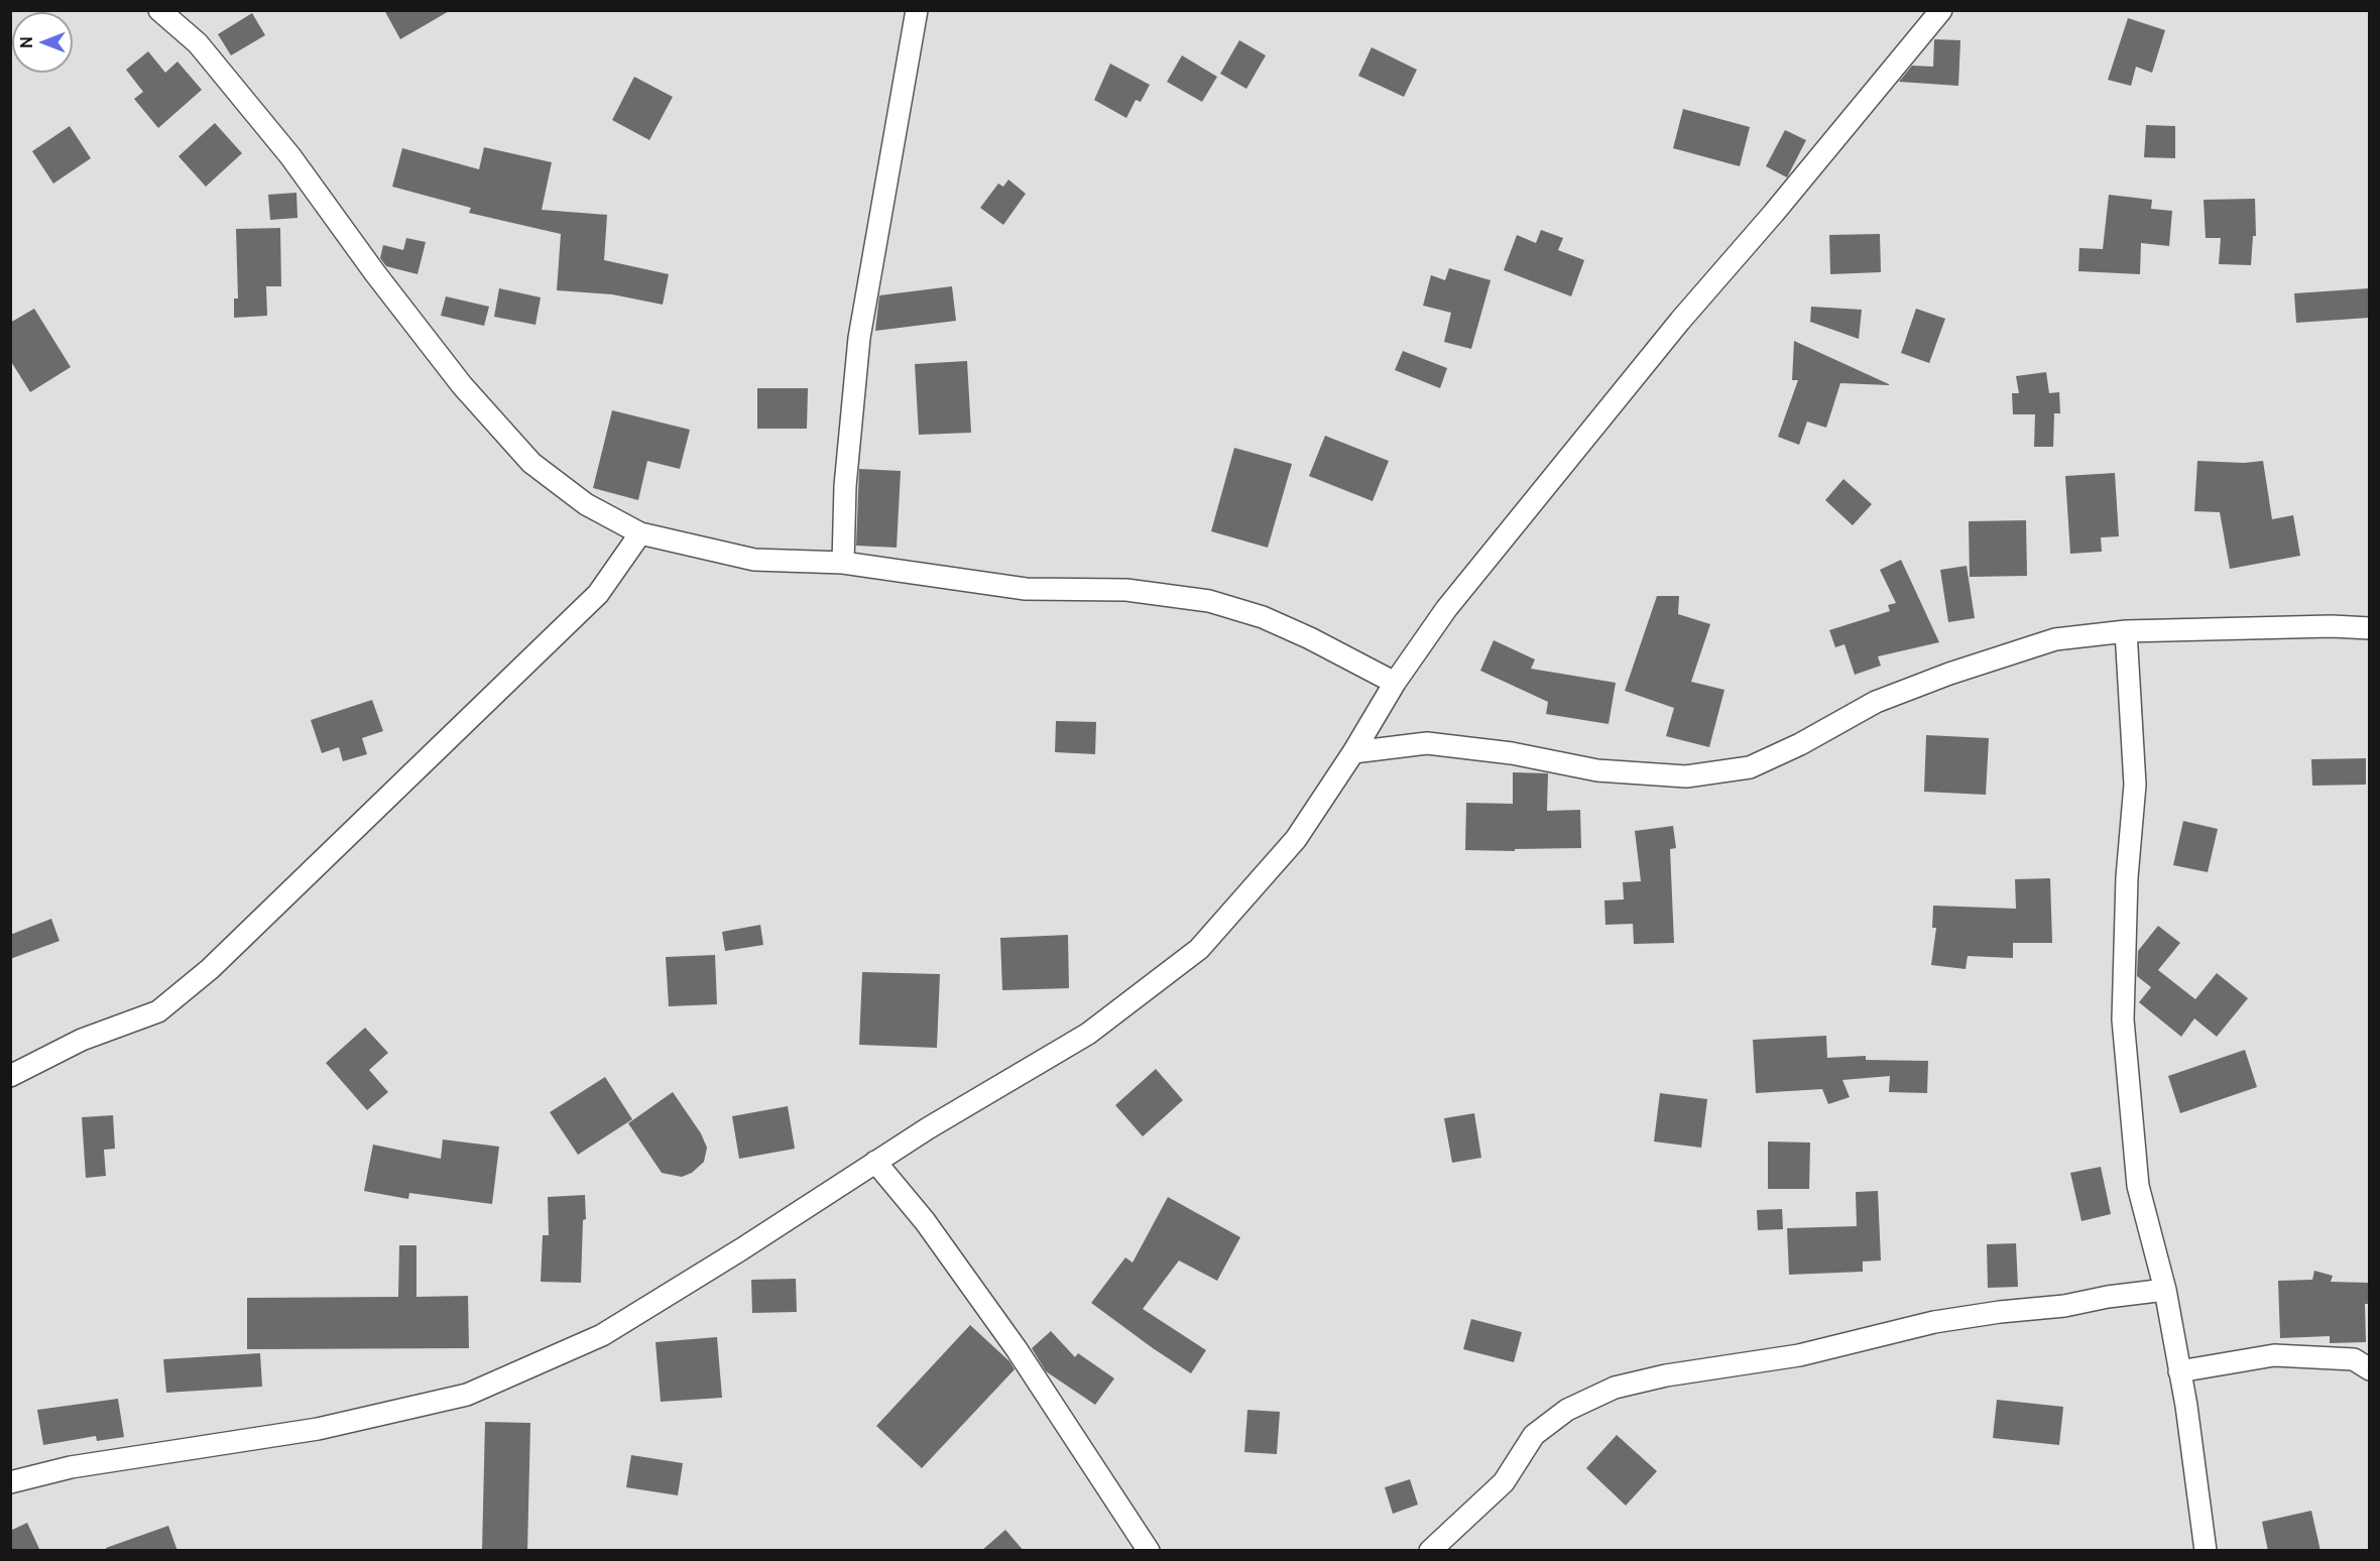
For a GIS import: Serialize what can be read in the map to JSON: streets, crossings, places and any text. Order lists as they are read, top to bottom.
{
  "north": "left"
}
